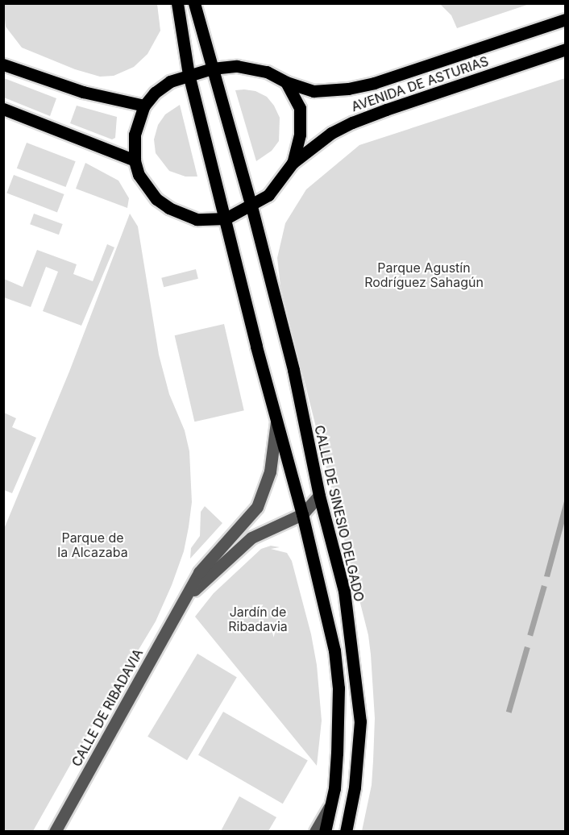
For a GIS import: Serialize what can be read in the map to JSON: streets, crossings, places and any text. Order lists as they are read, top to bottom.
{
  "streets": {
    "main road": ["AVENIDA DE ASTURIAS", "CALLE DE SINESIO DELGADO"],
    "street": ["CALLE DE RIBADAVIA"]
  },
  "crossings": [
    ["CALLE DE SINESIO DELGADO", "CALLE DE RIBADAVIA"]
  ],
  "parks": ["Parque Agustín Rodríguez Sahagún", "Parque de la Alcazaba", "Jardín de Ribadavia"]
}
